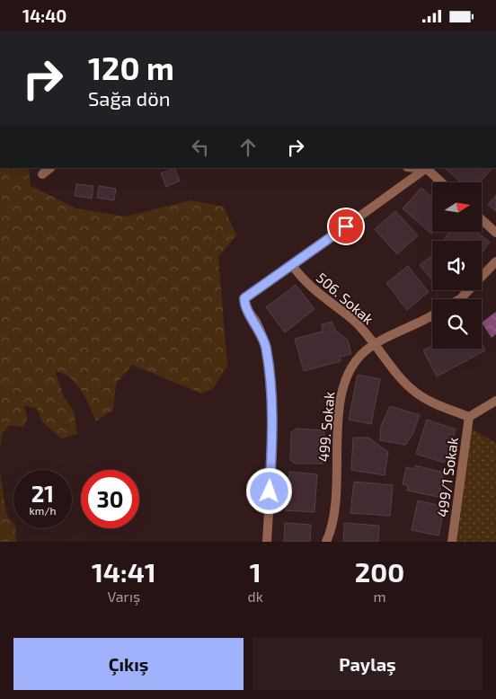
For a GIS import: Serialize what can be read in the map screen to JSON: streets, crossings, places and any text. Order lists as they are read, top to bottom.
{
  "streets": {
    "street": ["506. Sokak", "499. Sokak", "499/1 Sokak"]
  },
  "crossings": [
    ["506. Sokak", "499. Sokak"],
    ["506. Sokak", "499/1 Sokak"]
  ],
  "north": "right",
  "page": {
    "status": "14:40",
    "turn": ["120 m", "Sağa dön"],
    "speed": "21 km/h",
    "limit": "30",
    "eta": [
      "14:41",
      "Varış",
      "1",
      "dk",
      "200",
      "m"
    ],
    "buttons": ["Çıkış", "Paylaş"]
  }
}
